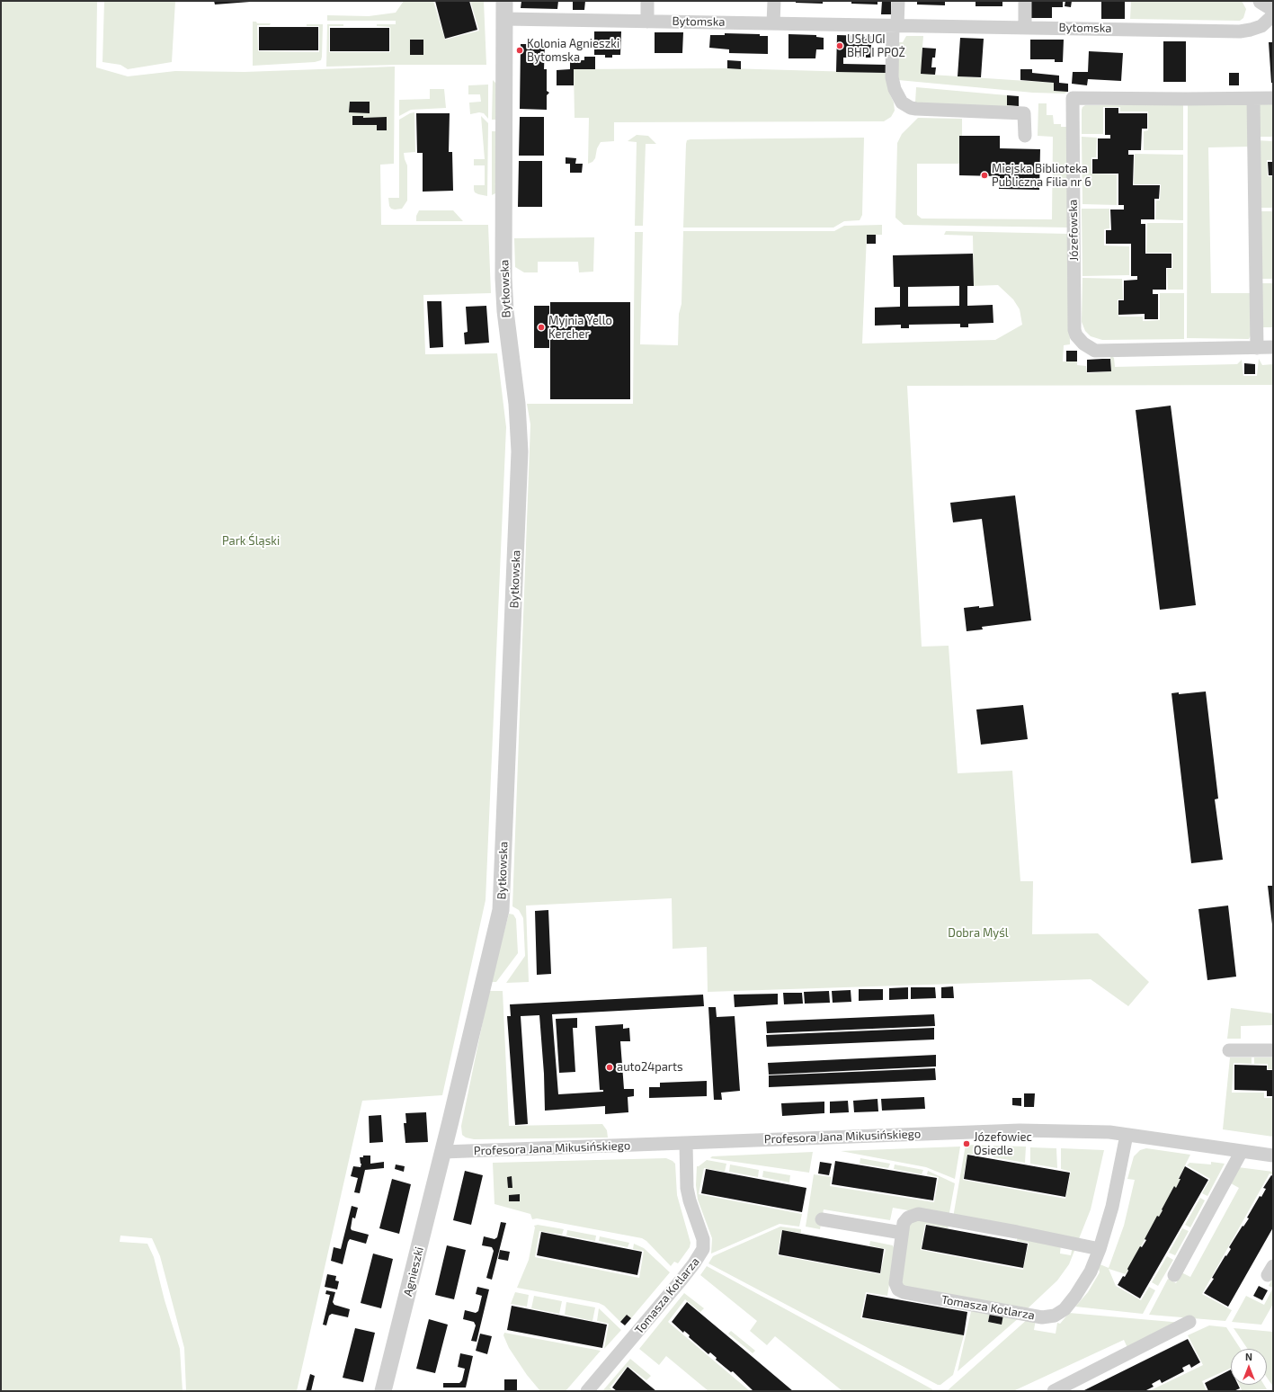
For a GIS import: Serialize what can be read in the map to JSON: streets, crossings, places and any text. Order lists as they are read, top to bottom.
{
  "streets": {
    "street": [
      "Bytomska",
      "Józefowska",
      "Bytkowska",
      "Profesora Jana Mikusińskiego",
      "Agnieszki",
      "Tomasza Kotlarza"
    ]
  },
  "crossings": [
    ["Bytomska", "Bytkowska"],
    ["Bytkowska", "Profesora Jana Mikusińskiego"],
    ["Bytkowska", "Agnieszki"],
    ["Profesora Jana Mikusińskiego", "Agnieszki"],
    ["Profesora Jana Mikusińskiego", "Tomasza Kotlarza"]
  ],
  "parks": ["Park Śląski", "Dobra Myśl"],
  "places": [
    "USŁUGI BHP I PPOŻ",
    "Kolonia Agnieszki Bytomska",
    "Miejska Biblioteka Publiczna Filia nr 6",
    "Myjnia Yello Kercher",
    "auto24parts",
    "Józefowiec Osiedle"
  ],
  "north": "top"
}
